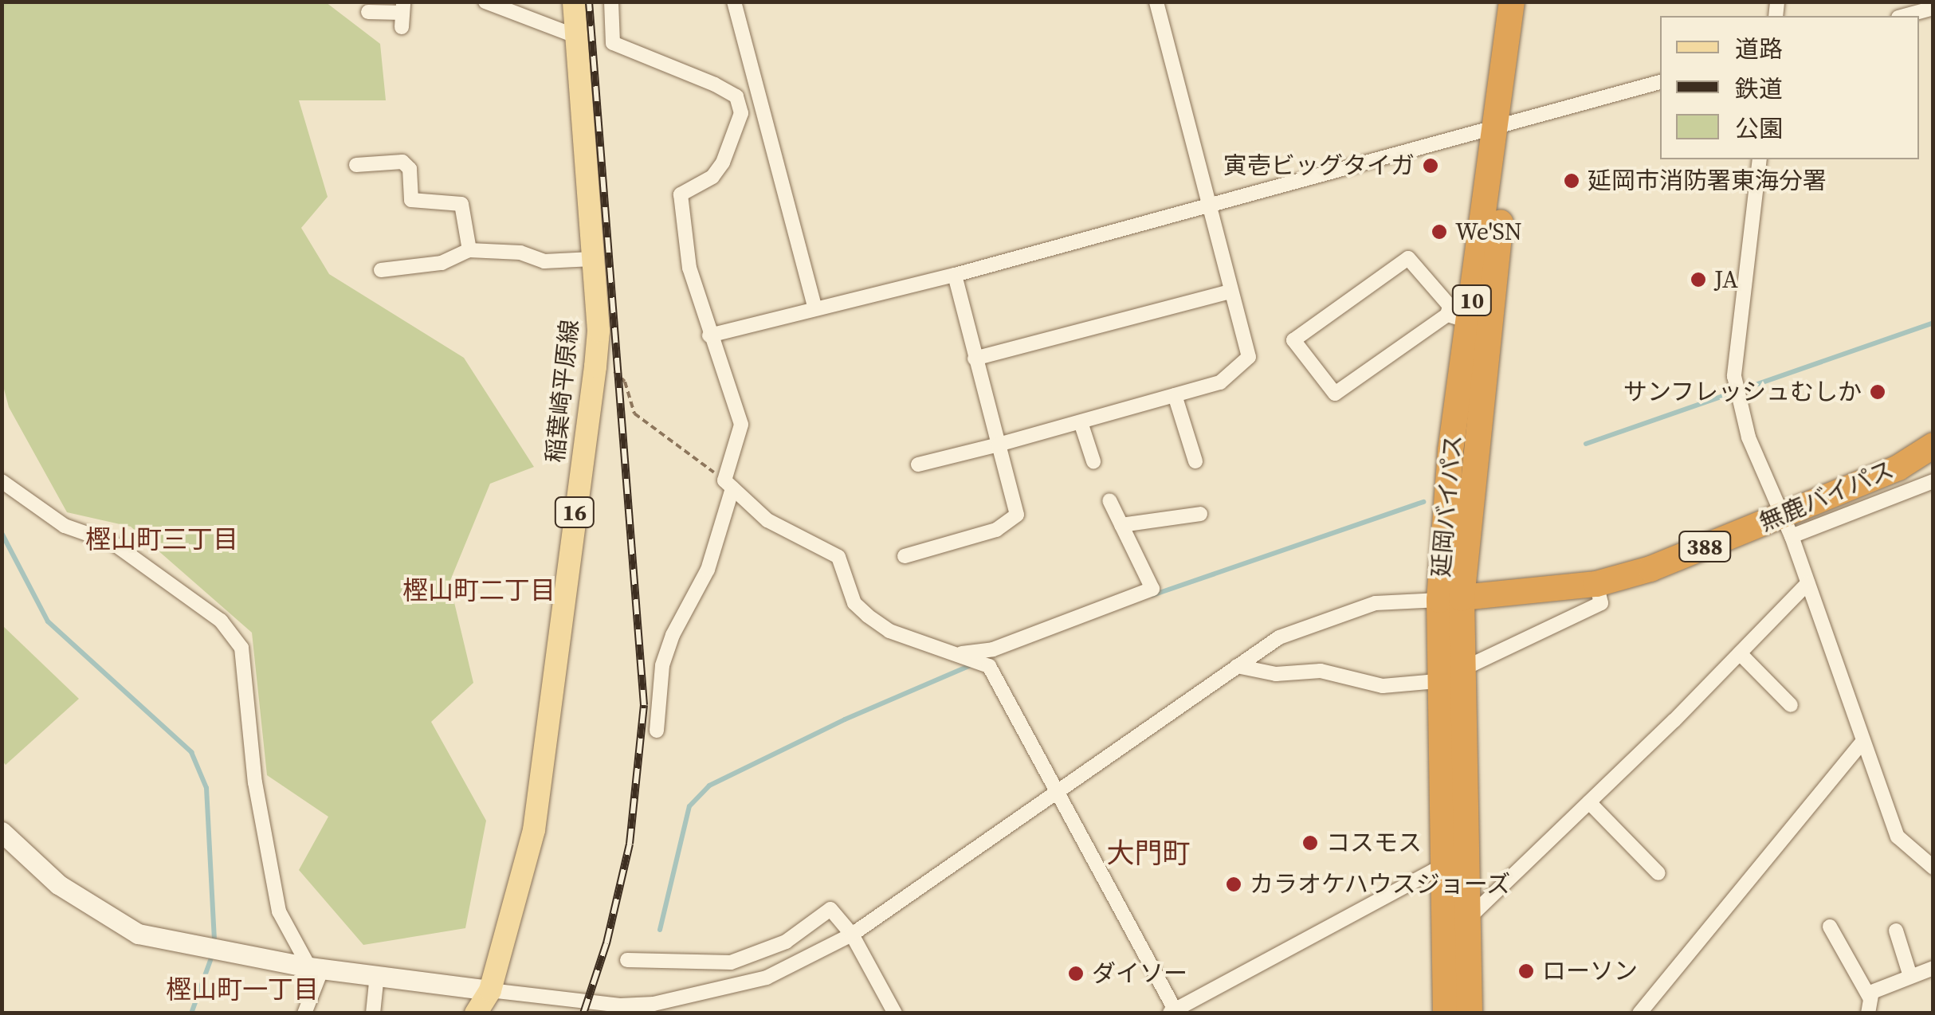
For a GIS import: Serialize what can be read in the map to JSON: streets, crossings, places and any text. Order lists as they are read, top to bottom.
{
  "streets": {
    "highway": [
      "10",
      "無鹿バイパス",
      "延岡バイパス",
      "388"
    ],
    "main road": ["稲葉崎平原線", "16"]
  },
  "crossings": [
    ["無鹿バイパス", "延岡バイパス"]
  ],
  "districts": [
    "樫山町三丁目",
    "樫山町二丁目",
    "大門町",
    "樫山町一丁目"
  ],
  "places": [
    "寅壱ビッグタイガ",
    "延岡市消防署東海分署",
    "We'SN",
    "JA",
    "サンフレッシュむしか",
    "コスモス",
    "カラオケハウスジョーズ",
    "ローソン",
    "ダイソー"
  ],
  "legend": ["道路", "鉄道", "公園"]
}
